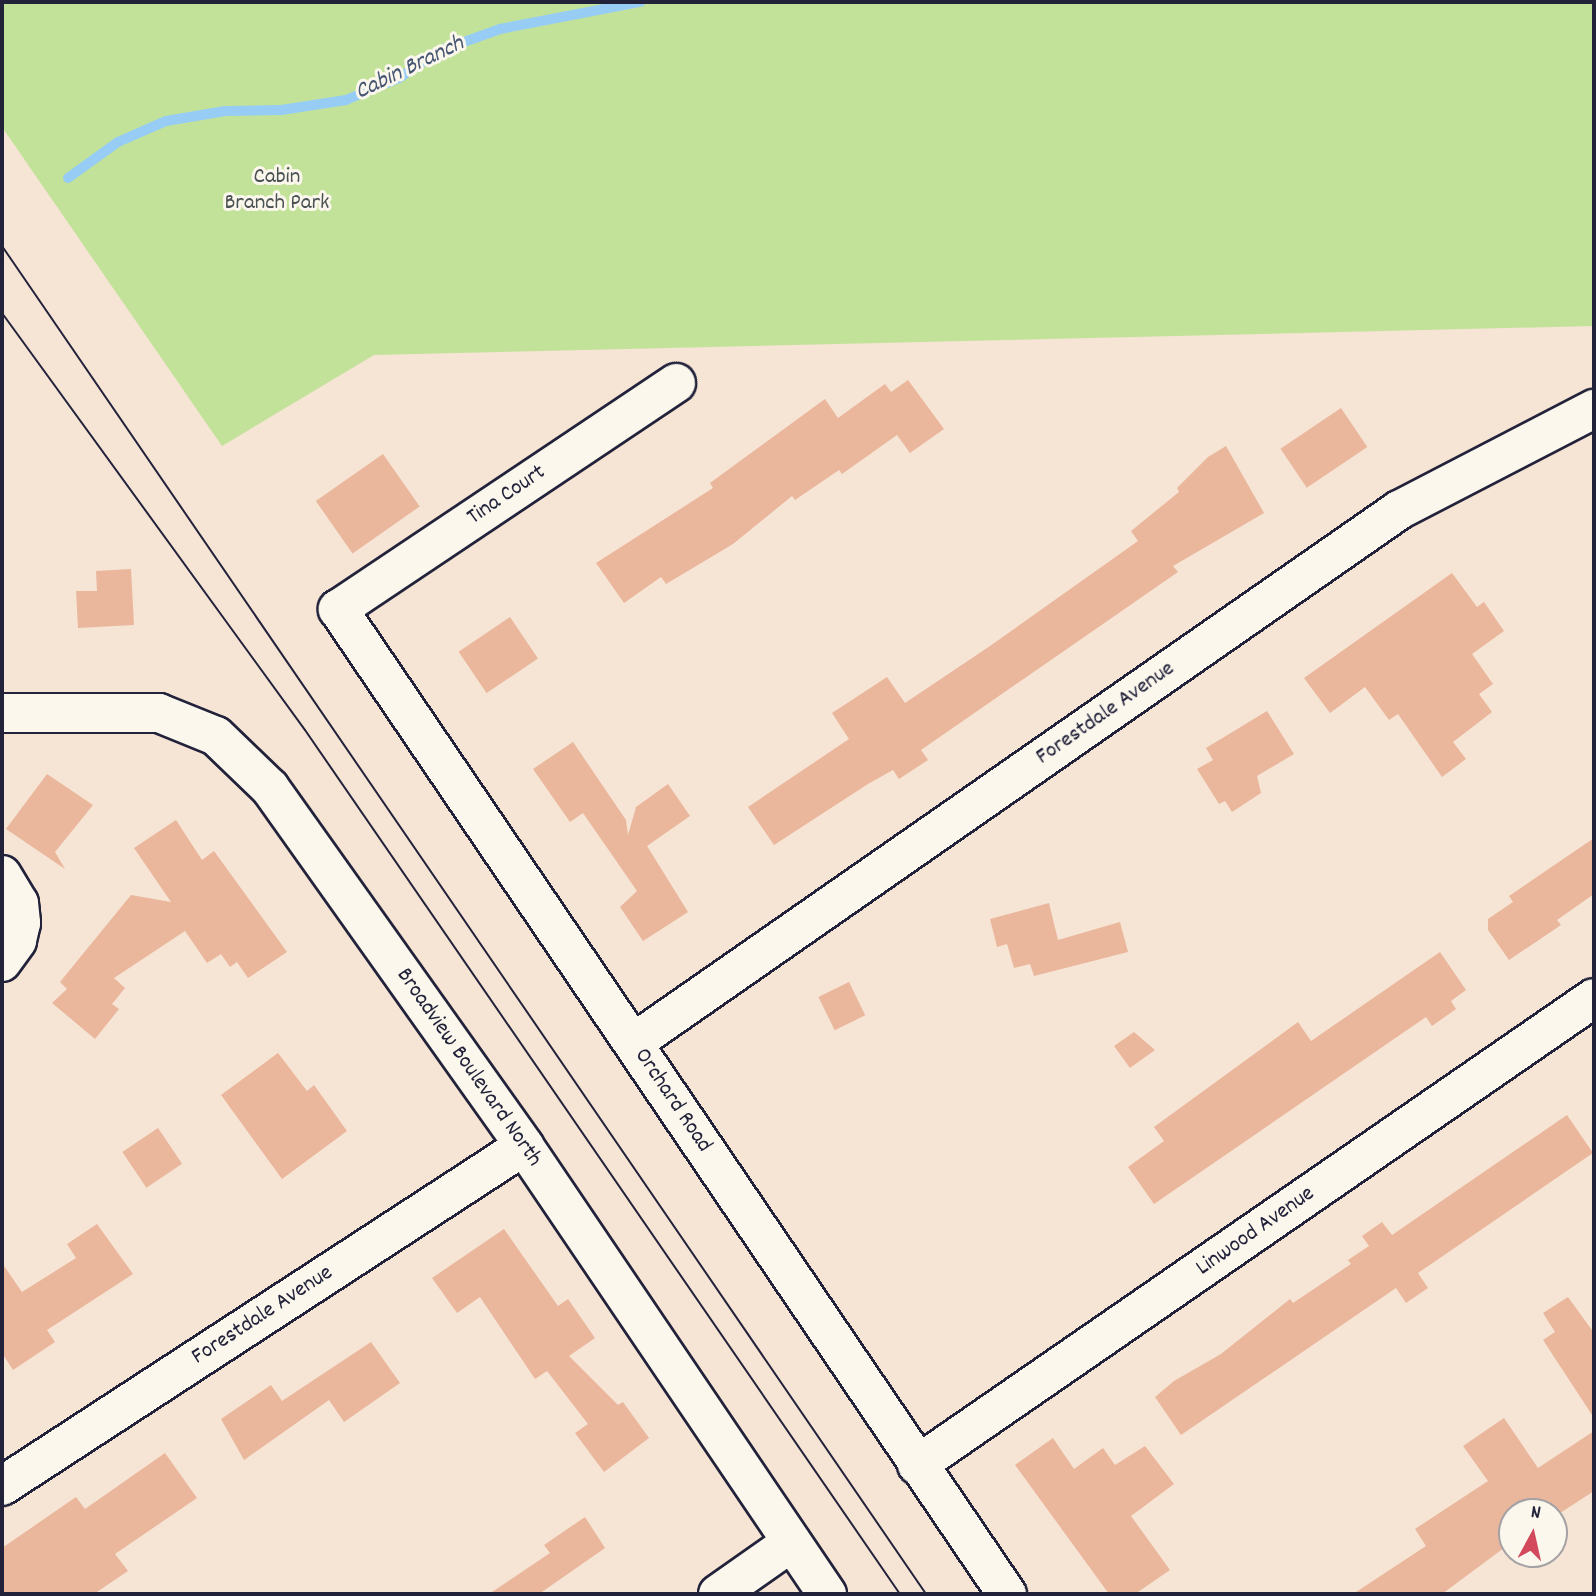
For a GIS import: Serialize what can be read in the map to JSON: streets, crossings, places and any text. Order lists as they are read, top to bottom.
{
  "streets": {
    "street": [
      "Tina Court",
      "Forestdale Avenue",
      "Broadview Boulevard North",
      "Orchard Road",
      "Linwood Avenue"
    ]
  },
  "crossings": [
    ["Tina Court", "Orchard Road"],
    ["Forestdale Avenue", "Broadview Boulevard North"],
    ["Forestdale Avenue", "Orchard Road"],
    ["Orchard Road", "Linwood Avenue"]
  ],
  "water": ["Cabin Branch"],
  "parks": ["Cabin Branch Park"],
  "north": "top"
}
